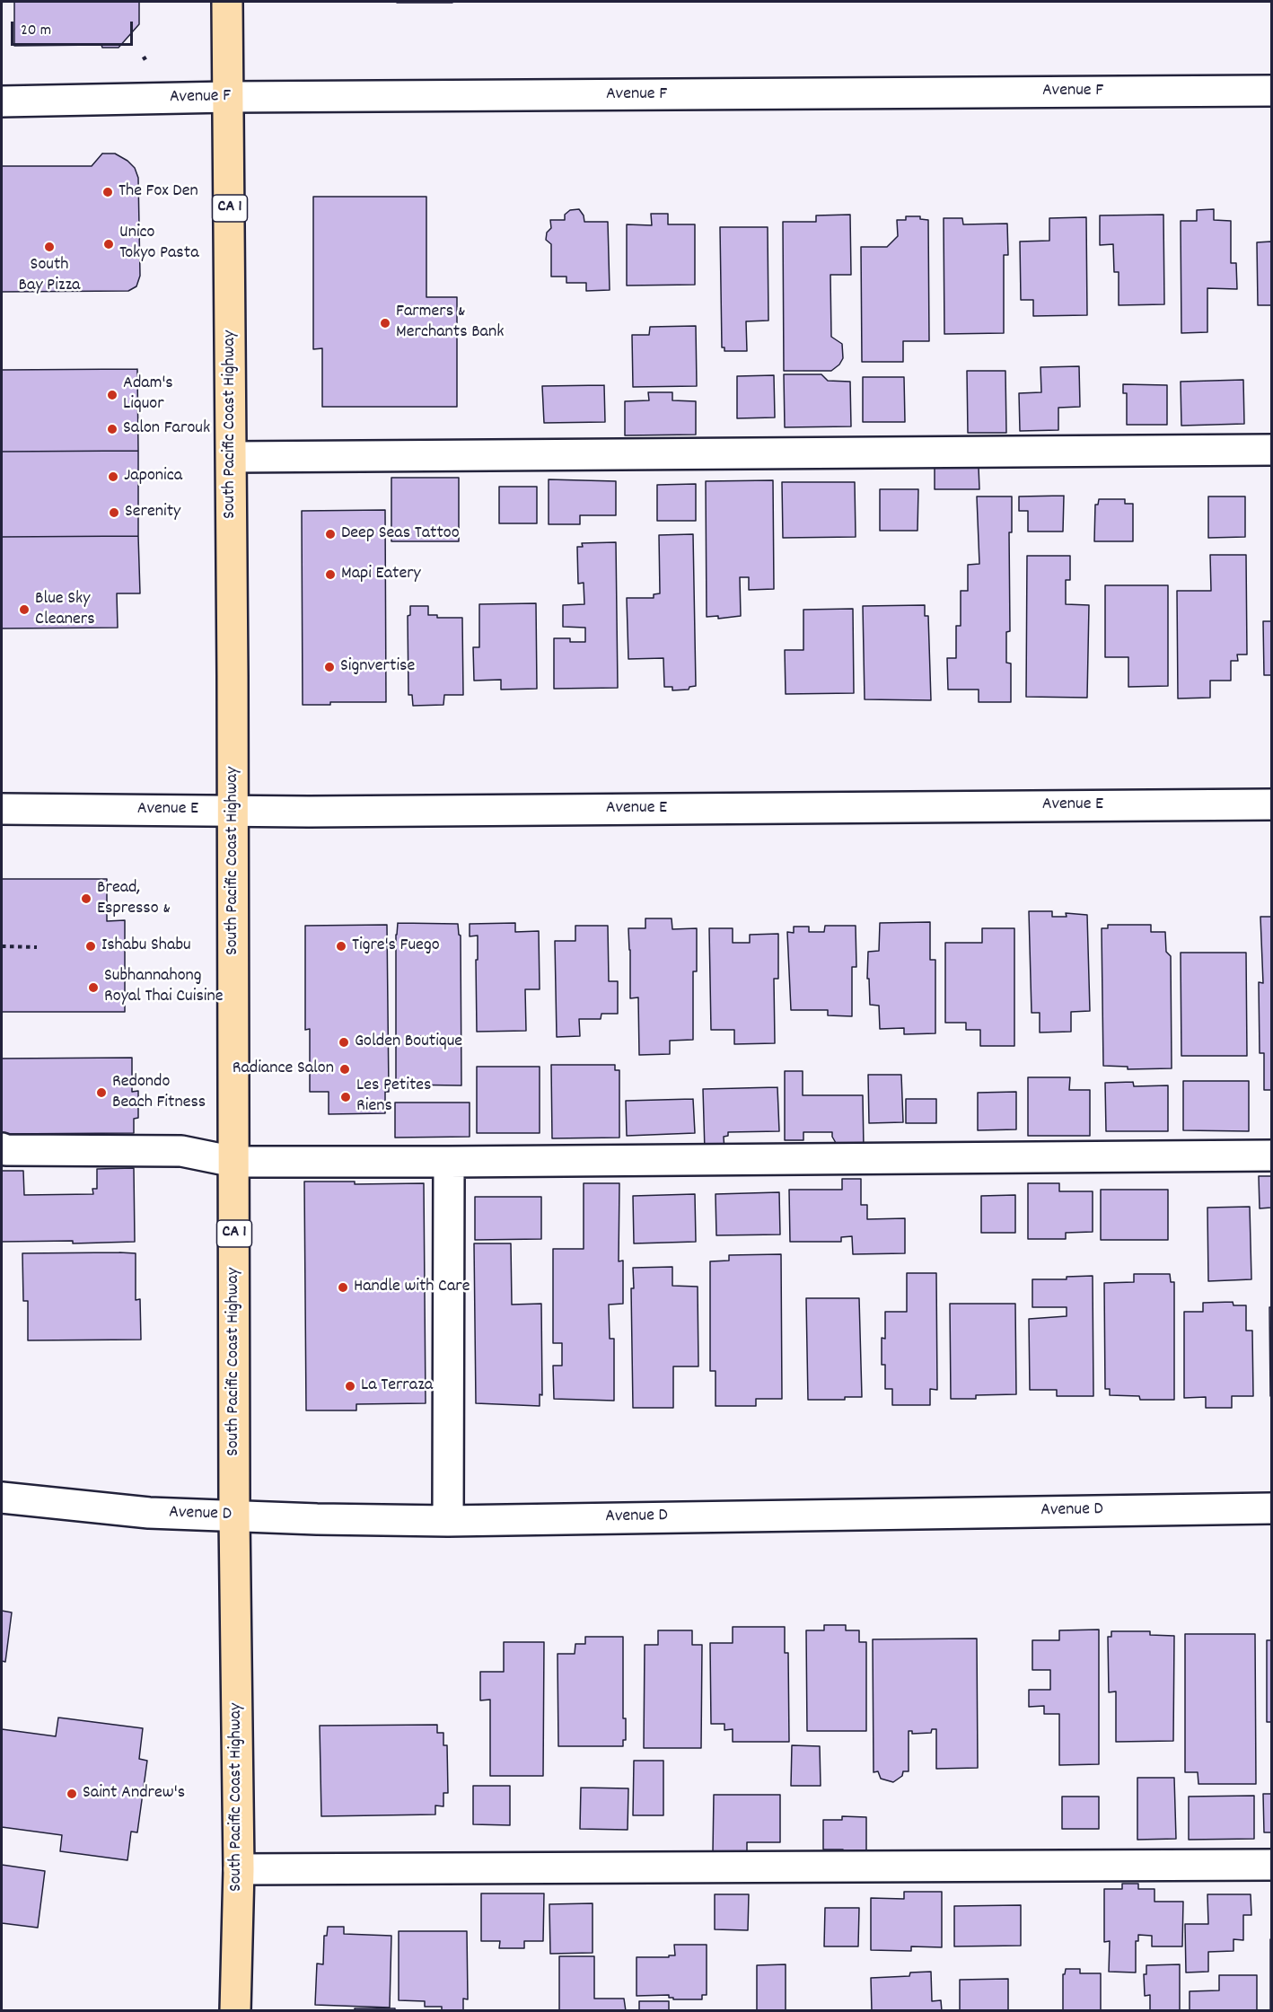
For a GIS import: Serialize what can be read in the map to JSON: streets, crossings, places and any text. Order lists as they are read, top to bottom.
{
  "streets": {
    "highway": ["CA 1", "South Pacific Coast Highway"],
    "street": ["Avenue F", "Avenue E", "Avenue D"]
  },
  "crossings": [
    ["Avenue F", "South Pacific Coast Highway"],
    ["South Pacific Coast Highway", "Avenue E"],
    ["South Pacific Coast Highway", "Avenue D"]
  ],
  "places": [
    "The Fox Den",
    "Unico Tokyo Pasta",
    "South Bay Pizza",
    "Farmers & Merchants Bank",
    "Adam's Liquor",
    "Salon Farouk",
    "Japonica",
    "Serenity",
    "Deep Seas Tattoo",
    "Mapi Eatery",
    "Blue Sky Cleaners",
    "Signvertise",
    "Bread, Espresso &",
    "Ishabu Shabu",
    "Tigre's Fuego",
    "Subhannahong Royal Thai Cuisine",
    "Golden Boutique",
    "Radiance Salon",
    "Redondo Beach Fitness",
    "Les Petites Riens",
    "Handle with Care",
    "La Terraza",
    "Saint Andrew's"
  ],
  "scale_bar": "20 m"
}
